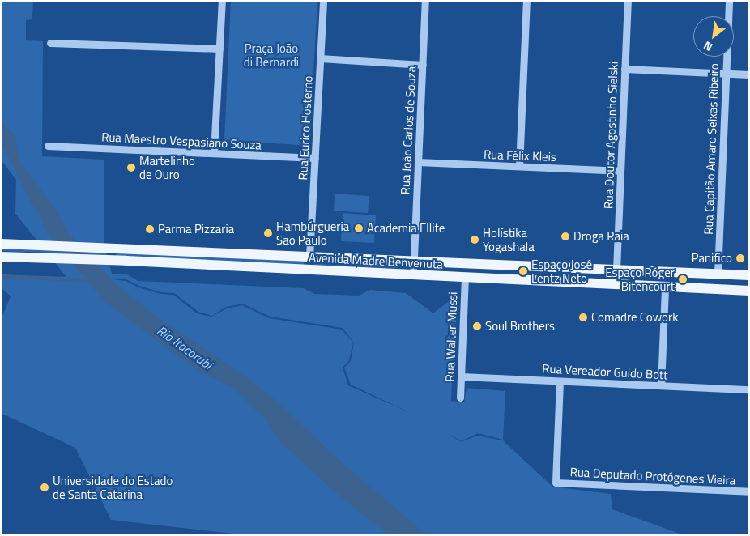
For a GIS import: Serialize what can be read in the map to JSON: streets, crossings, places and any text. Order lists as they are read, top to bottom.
{
  "streets": {
    "main road": ["Avenida Madre Benvenuta"],
    "street": [
      "Rua Eurico Hosterno",
      "Rua João Carlos de Souza",
      "Rua Doutor Agostinho Sielski",
      "Rua Maestro Vespasiano Souza",
      "Rua Capitão Amaro Seixas Ribeiro",
      "Rua Félix Kleis",
      "Rua Walter Mussi",
      "Rua Vereador Guido Bott",
      "Rua Deputado Protógenes Vieira"
    ]
  },
  "crossings": [
    ["Rua Eurico Hosterno", "Rua Maestro Vespasiano Souza"],
    ["Rua Eurico Hosterno", "Avenida Madre Benvenuta"],
    ["Rua João Carlos de Souza", "Rua Félix Kleis"],
    ["Rua João Carlos de Souza", "Avenida Madre Benvenuta"],
    ["Rua Doutor Agostinho Sielski", "Rua Félix Kleis"],
    ["Rua Doutor Agostinho Sielski", "Avenida Madre Benvenuta"],
    ["Rua Capitão Amaro Seixas Ribeiro", "Avenida Madre Benvenuta"],
    ["Avenida Madre Benvenuta", "Rua Walter Mussi"],
    ["Rua Walter Mussi", "Rua Vereador Guido Bott"],
    ["Rua Vereador Guido Bott", "Rua Deputado Protógenes Vieira"]
  ],
  "water": ["Rio Itacorubi"],
  "parks": ["Praça João di Bernardi"],
  "places": [
    "Martelinho de Ouro",
    "Academia Ellite",
    "Parma Pizzaria",
    "Hambúrgueria São Paulo",
    "Droga Raia",
    "Holístika Yogashala",
    "Panifico",
    "Espaço José Lentz Neto",
    "Espaço Róger Bitencourt",
    "Comadre Cowork",
    "Soul Brothers",
    "Universidade do Estado de Santa Catarina"
  ],
  "north": "bottom left"
}
